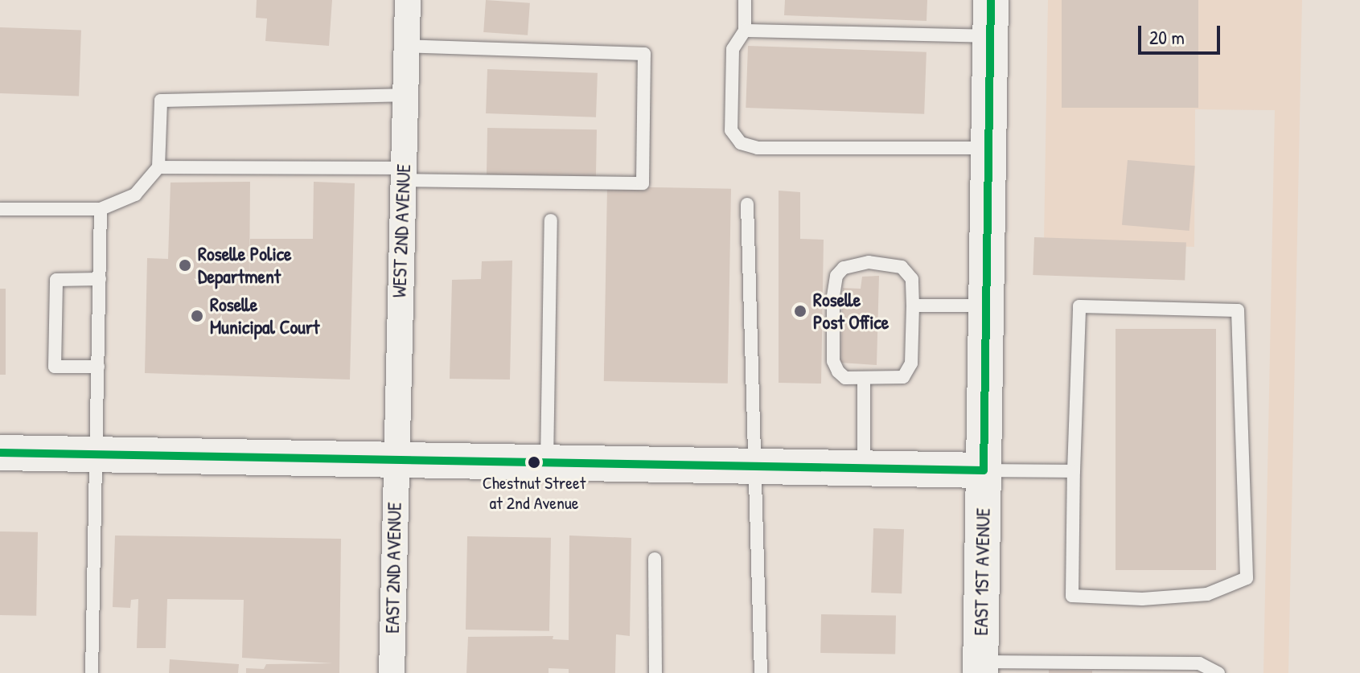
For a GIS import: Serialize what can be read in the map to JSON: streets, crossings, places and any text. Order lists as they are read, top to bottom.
{
  "streets": {
    "street": ["WEST 2ND AVENUE", "EAST 2ND AVENUE", "EAST 1ST AVENUE"]
  },
  "crossings": [
    ["WEST 2ND AVENUE", "EAST 2ND AVENUE"]
  ],
  "places": [
    "Roselle Police Department",
    "Roselle Post Office",
    "Roselle Municipal Court",
    "Chestnut Street at 2nd Avenue"
  ],
  "scale_bar": "20 m"
}
